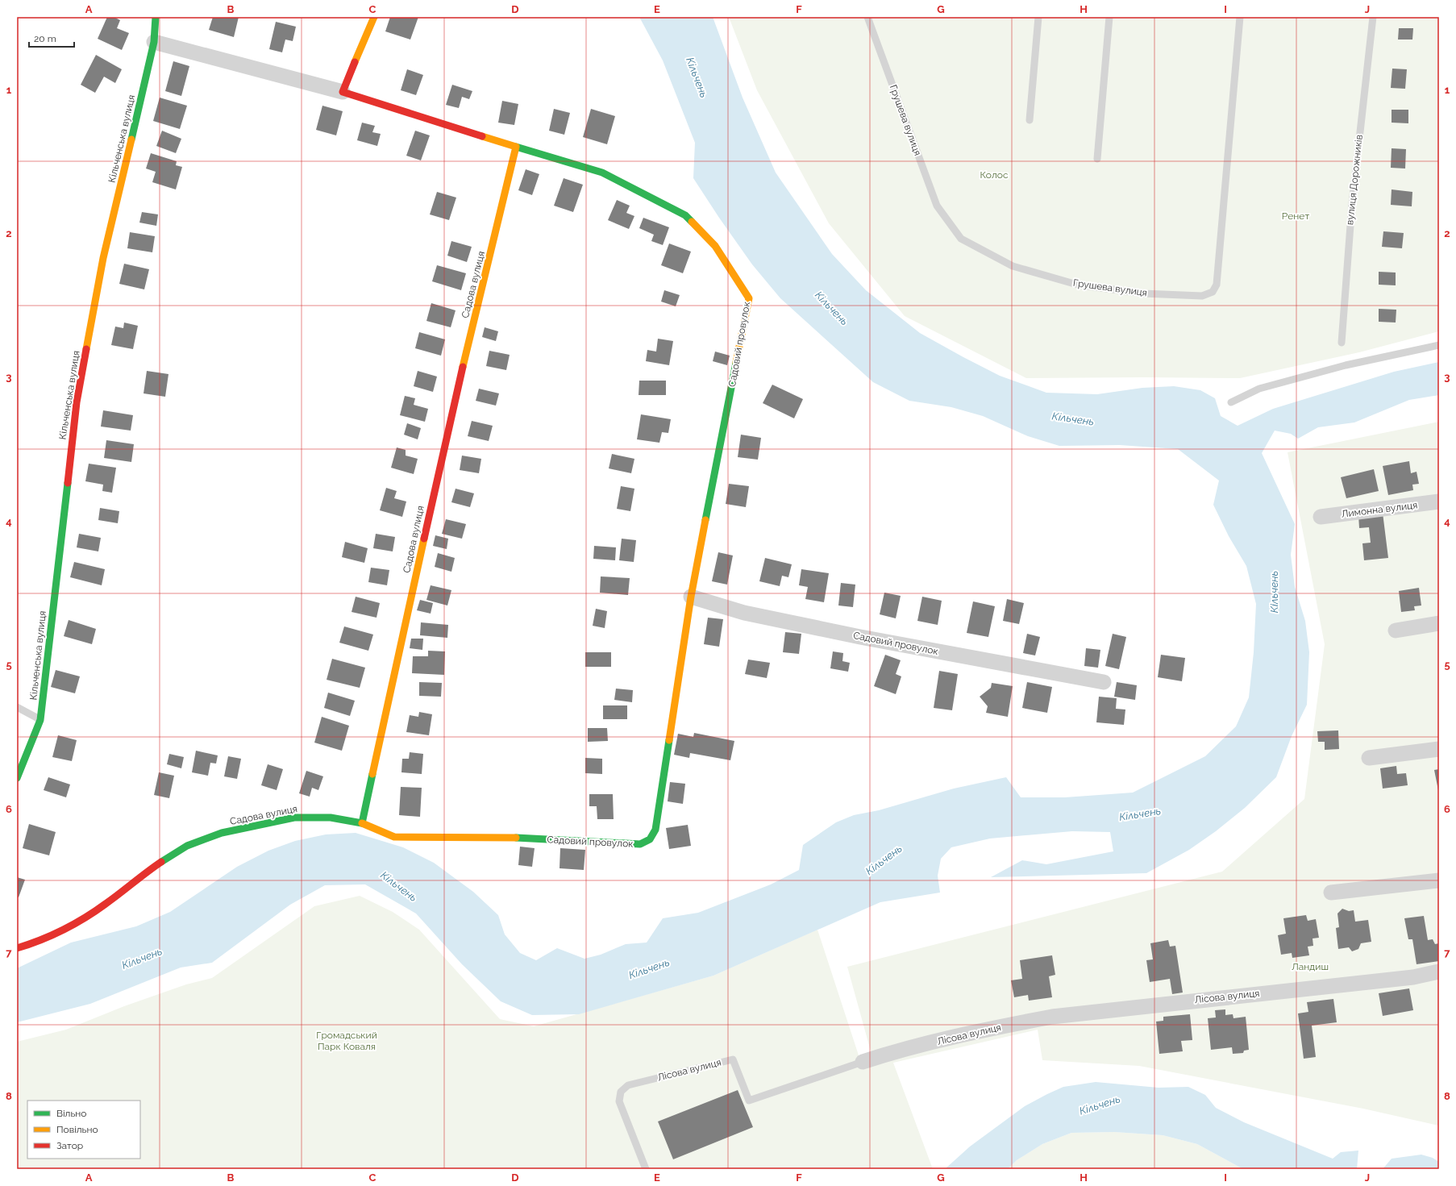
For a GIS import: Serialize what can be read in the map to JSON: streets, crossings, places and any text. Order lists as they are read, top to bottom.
{
  "streets": {
    "street": [
      "Кільченська вулиця",
      "Садова вулиця",
      "Садовий провулок",
      "Лимонна вулиця",
      "Лісова вулиця"
    ],
    "lane": ["Грушева вулиця", "вулиця Дорожників"]
  },
  "crossings": [
    ["Садова вулиця", "Садовий провулок"]
  ],
  "water": ["Кільчень"],
  "parks": [
    "Колос",
    "Ренет",
    "Ландиш",
    "Громадський Парк Коваля"
  ],
  "legend": ["Вільно", "Повільно", "Затор"],
  "scale_bar": "20 m",
  "grid": {
    "columns": [
      "A",
      "B",
      "C",
      "D",
      "E",
      "F",
      "G",
      "H",
      "I",
      "J"
    ],
    "rows": [
      "1",
      "2",
      "3",
      "4",
      "5",
      "6",
      "7",
      "8"
    ]
  }
}
